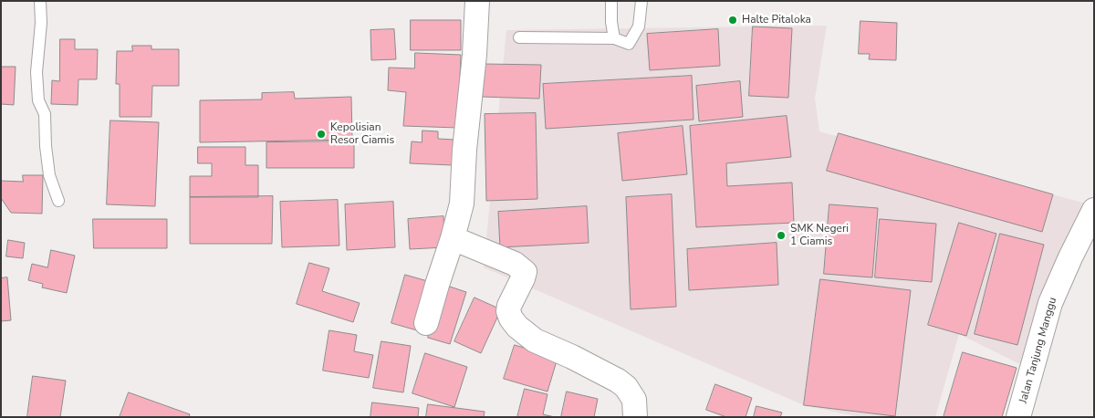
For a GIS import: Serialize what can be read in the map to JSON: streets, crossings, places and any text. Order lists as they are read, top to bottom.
{
  "streets": {
    "street": ["Jalan Tanjung Manggu"]
  },
  "places": ["Halte Pitaloka", "Kepolisian Resor Ciamis", "SMK Negeri 1 Ciamis"]
}
